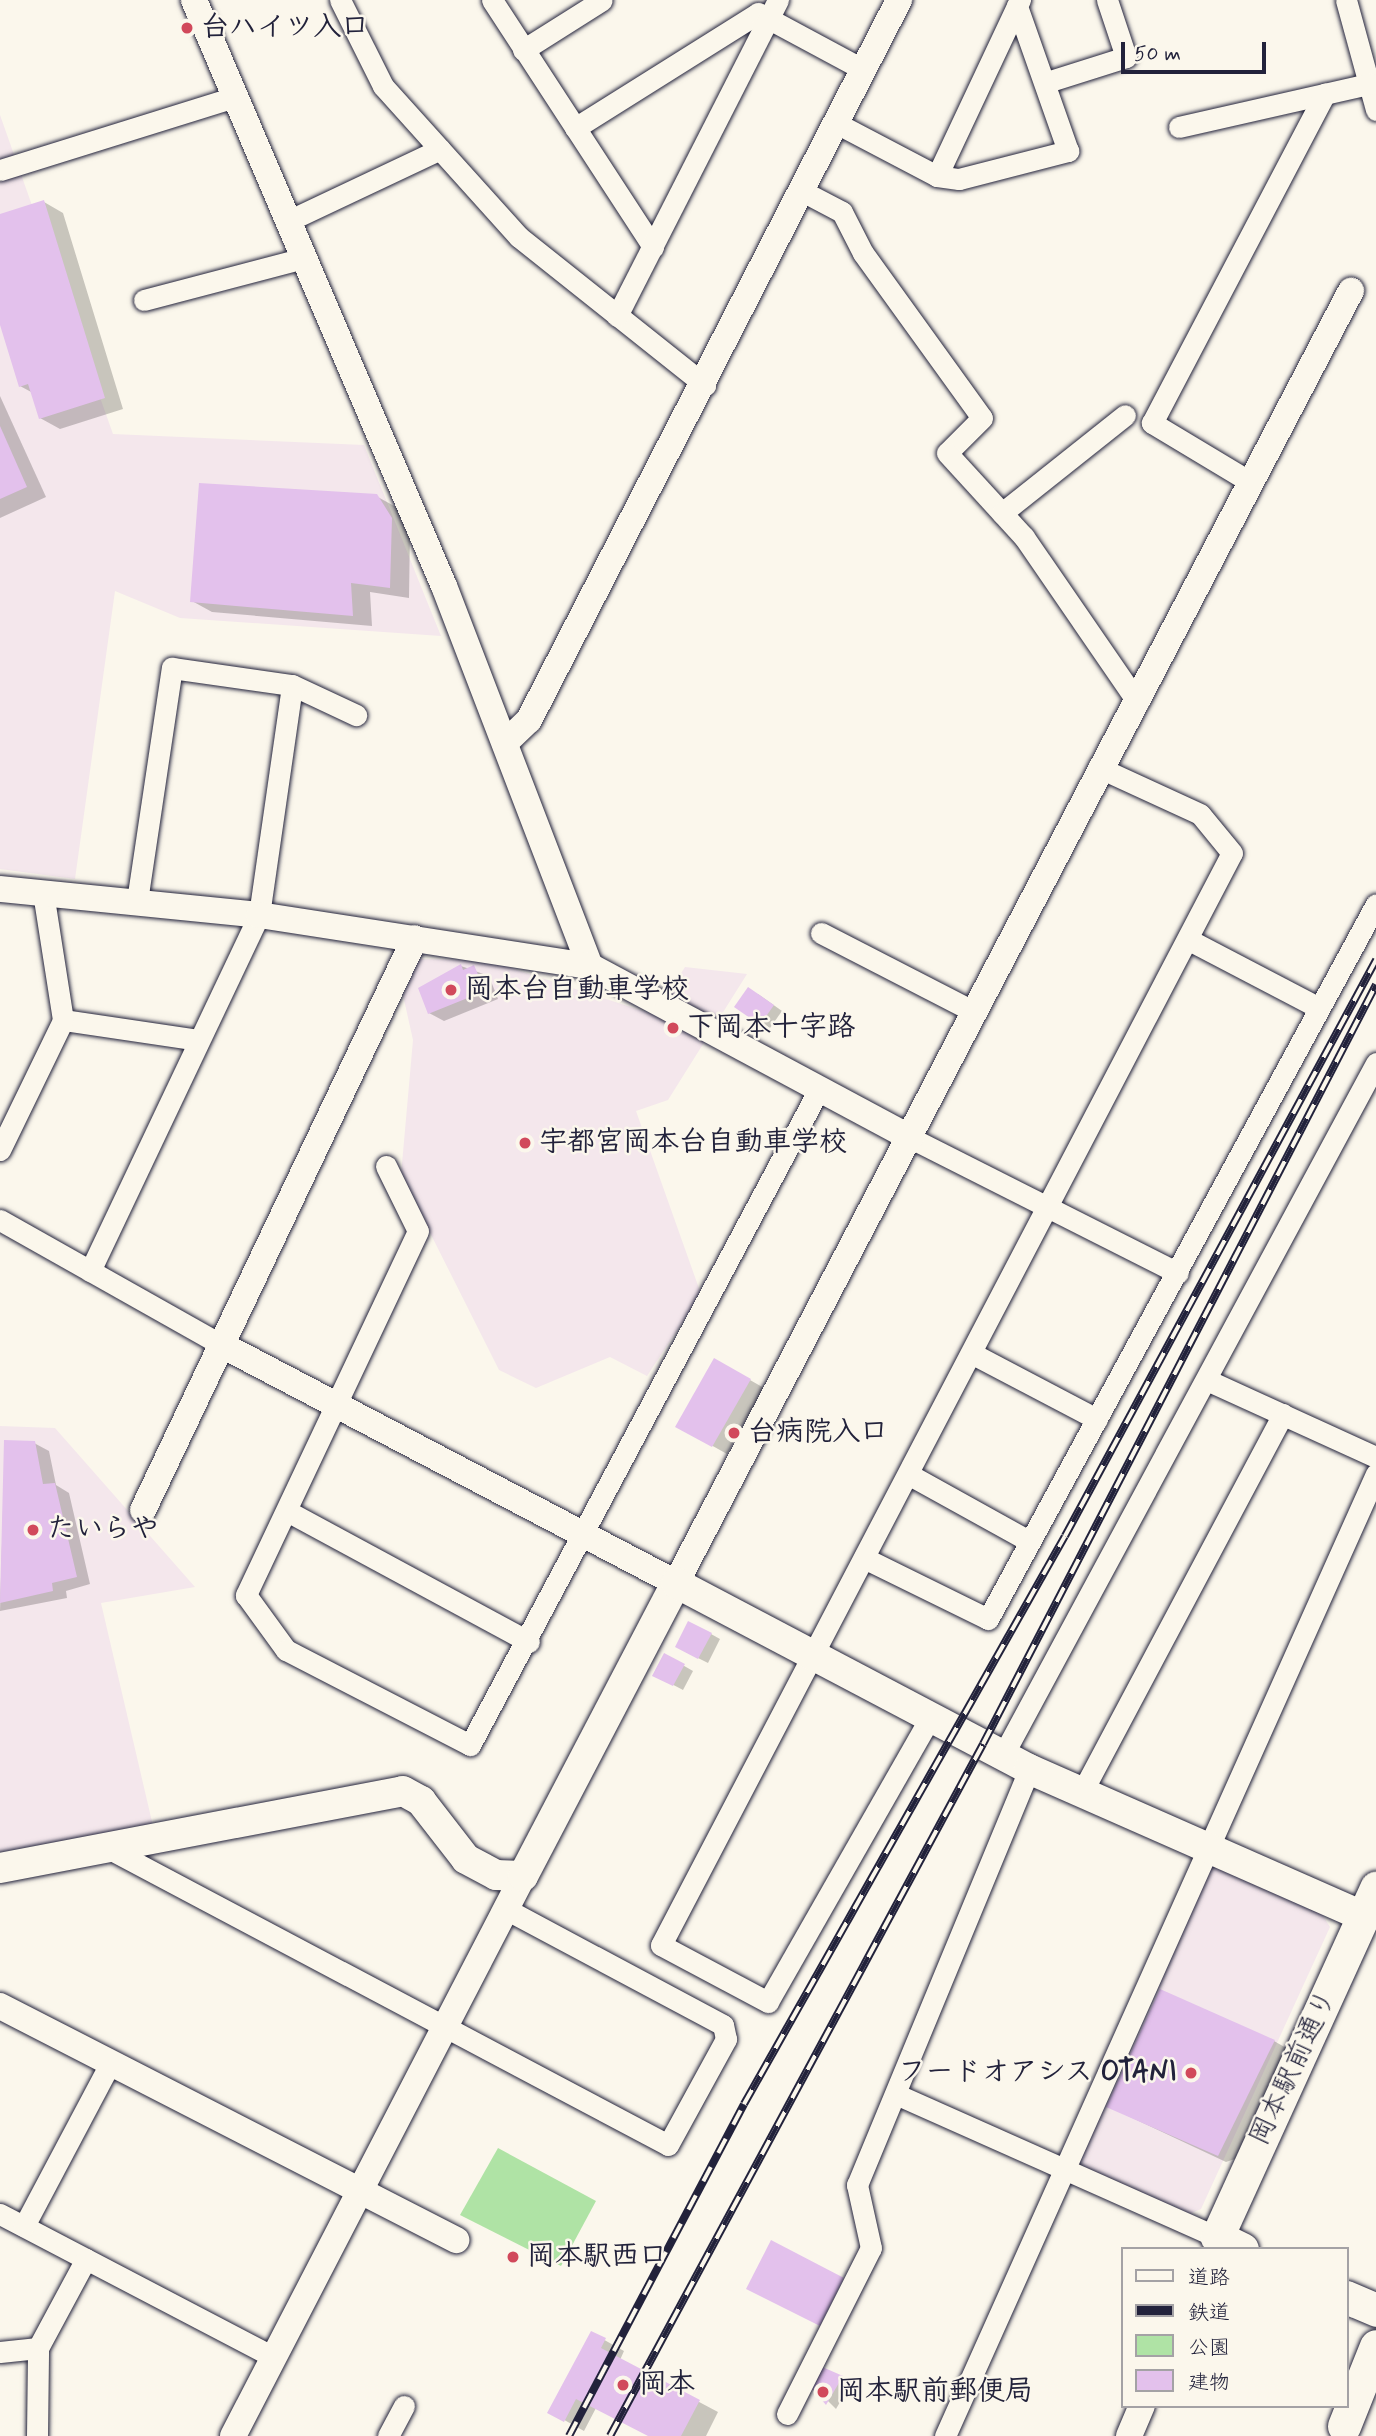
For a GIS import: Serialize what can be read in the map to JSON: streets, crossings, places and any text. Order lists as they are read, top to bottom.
{
  "streets": {
    "main road": ["岡本駅前通り"]
  },
  "places": [
    "台ハイツ入口",
    "岡本台自動車学校",
    "下岡本十字路",
    "宇都宮岡本台自動車学校",
    "台病院入口",
    "たいらや",
    "フードオアシス OTANI",
    "岡本駅西口",
    "岡本",
    "岡本駅前郵便局"
  ],
  "legend": [
    "道路",
    "鉄道",
    "公園",
    "建物"
  ],
  "scale_bar": "50 m"
}
